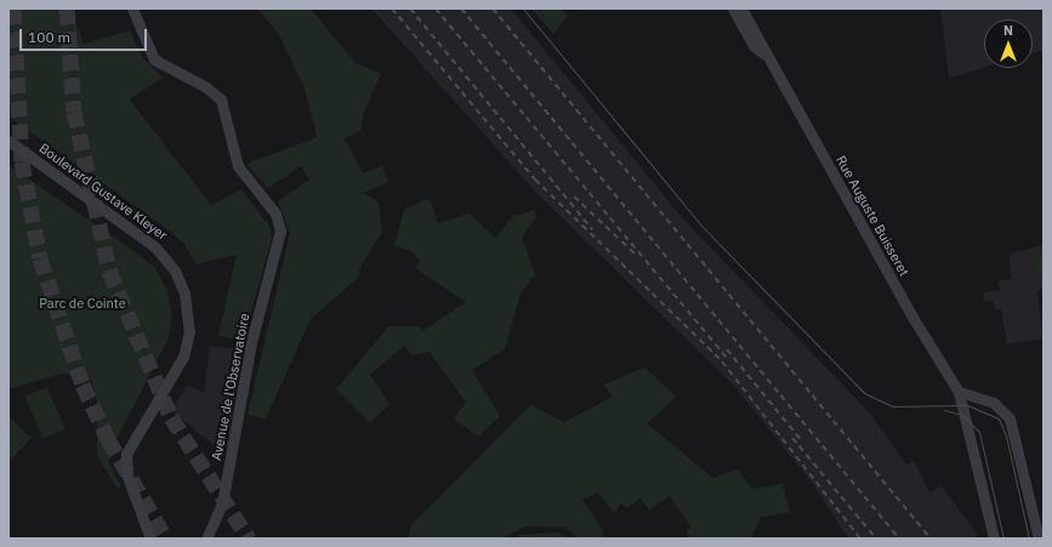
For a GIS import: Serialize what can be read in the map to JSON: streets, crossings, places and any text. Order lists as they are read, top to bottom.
{
  "streets": {
    "street": ["Boulevard Gustave Kleyer", "Rue Auguste Buisseret", "Avenue de l'Observatoire"]
  },
  "parks": ["Parc de Cointe"],
  "scale_bar": "100 m",
  "north": "top"
}
